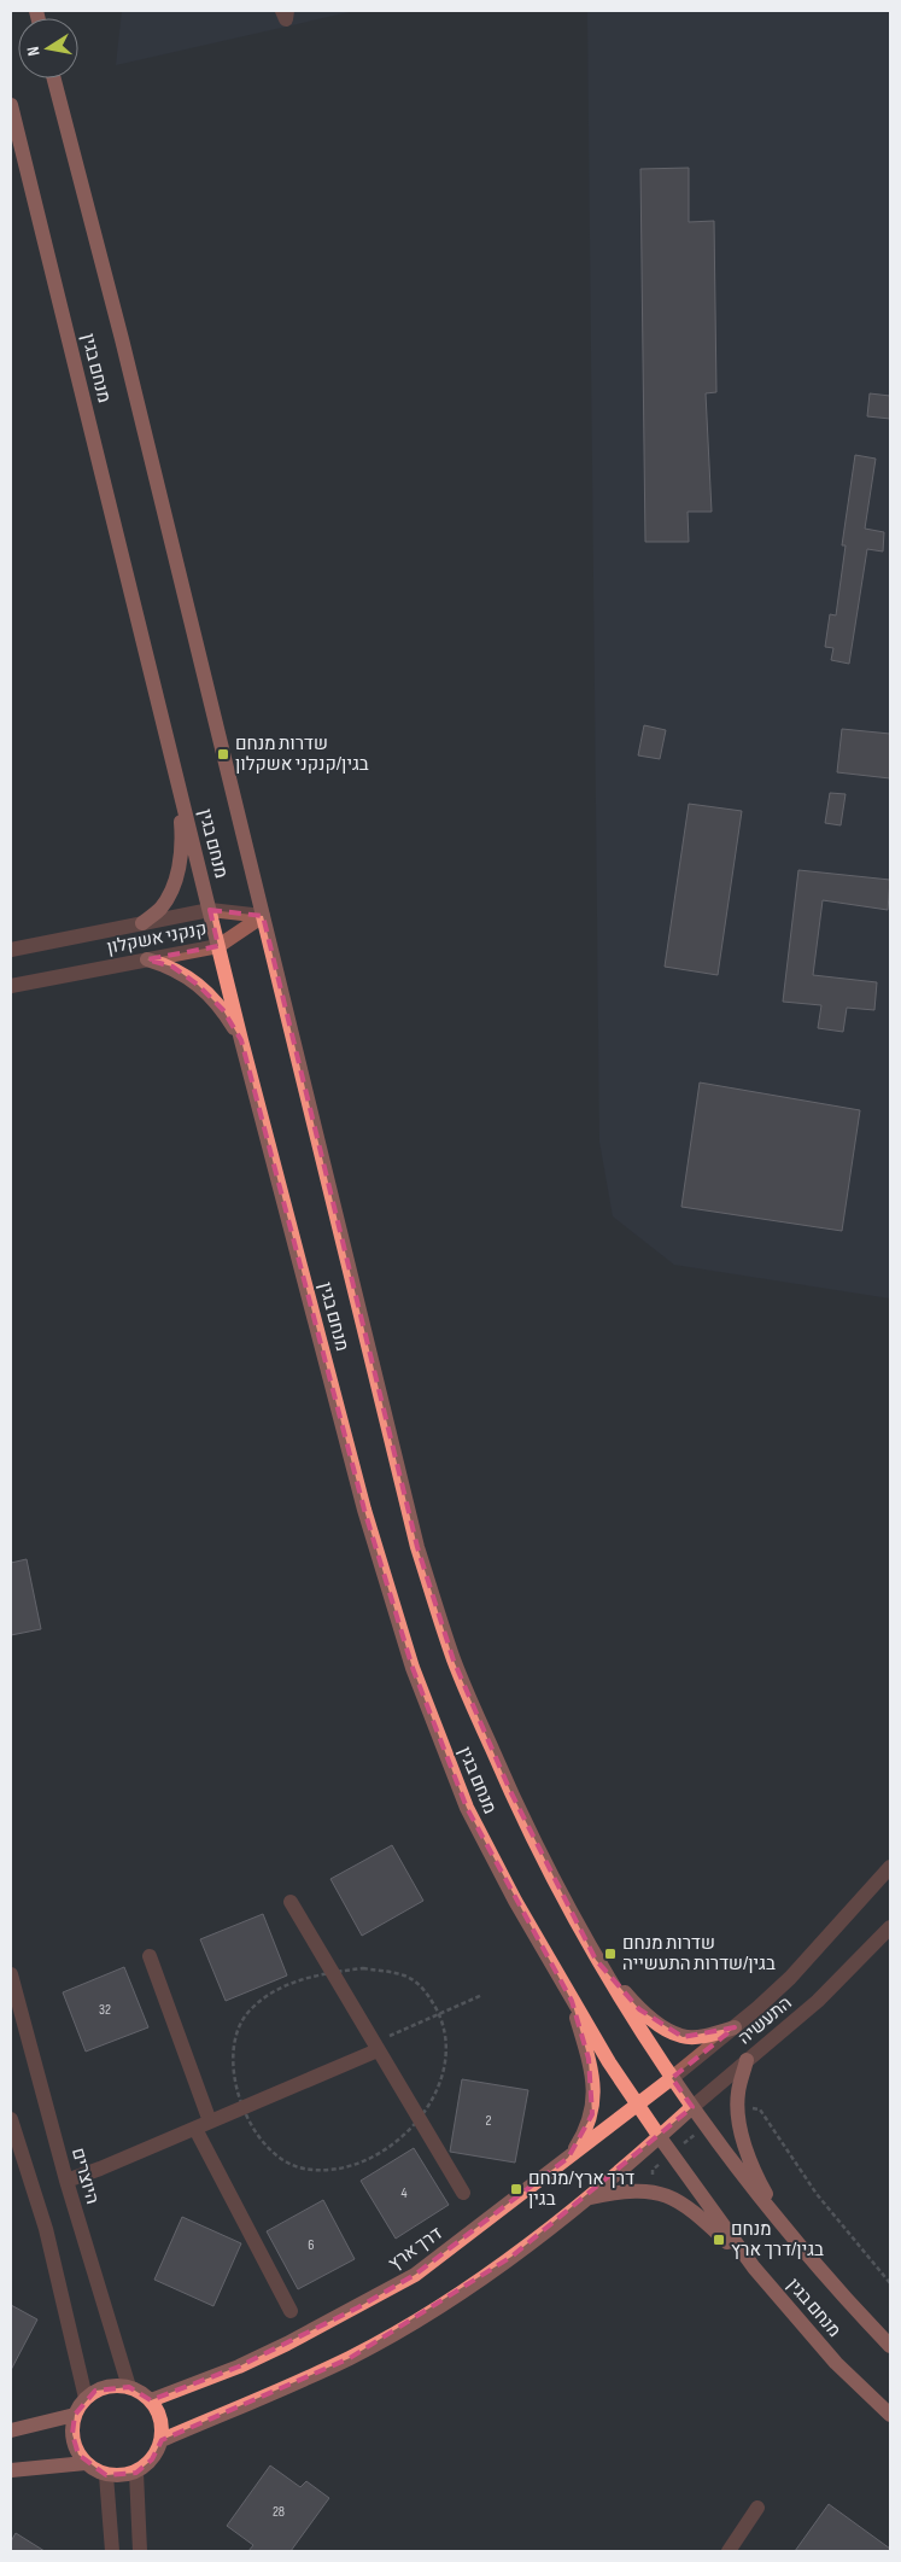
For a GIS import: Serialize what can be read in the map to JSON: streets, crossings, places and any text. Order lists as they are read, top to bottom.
{
  "streets": {
    "main road": ["מנחם בגין", "התעשיה", "דרך ארץ"],
    "street": ["קנקני אשקלון", "היוצרים"]
  },
  "crossings": [
    ["מנחם בגין", "קנקני אשקלון"],
    ["מנחם בגין", "התעשיה"],
    ["מנחם בגין", "דרך ארץ"],
    ["התעשיה", "דרך ארץ"],
    ["היוצרים", "דרך ארץ"]
  ],
  "places": {
    "transit": [
      "שדרות מנחם בגין/קנקני אשקלון",
      "שדרות מנחם בגין/שדרות התעשייה",
      "דרך ארץ/מנחם בגין",
      "מנחם בגין/דרך ארץ"
    ]
  },
  "house_numbers": [
    "32",
    "2",
    "4",
    "6",
    "28"
  ],
  "north": "left"
}
